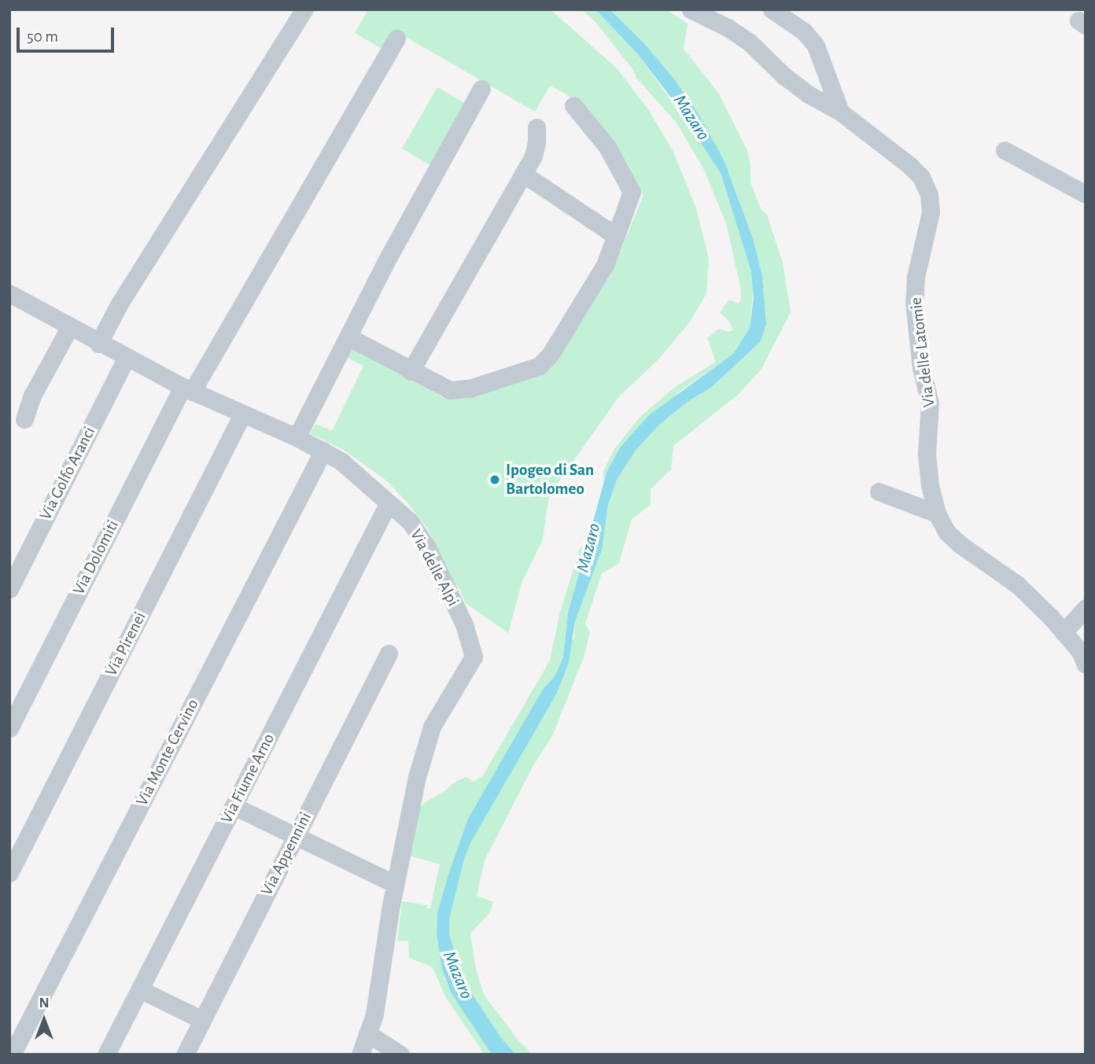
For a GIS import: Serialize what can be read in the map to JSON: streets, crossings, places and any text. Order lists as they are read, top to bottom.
{
  "streets": {
    "street": [
      "Via delle Latomie",
      "Via Golfo Aranci",
      "Via Dolomiti",
      "Via delle Alpi",
      "Via Pirenei",
      "Via Monte Cervino",
      "Via Fiume Arno",
      "Via Appennini"
    ]
  },
  "crossings": [
    ["Via Golfo Aranci", "Via delle Alpi"],
    ["Via Dolomiti", "Via delle Alpi"],
    ["Via delle Alpi", "Via Pirenei"],
    ["Via delle Alpi", "Via Monte Cervino"],
    ["Via delle Alpi", "Via Fiume Arno"]
  ],
  "water": ["Mazaro"],
  "places": ["Ipogeo di San Bartolomeo"],
  "scale_bar": "50 m",
  "north": "top"
}
